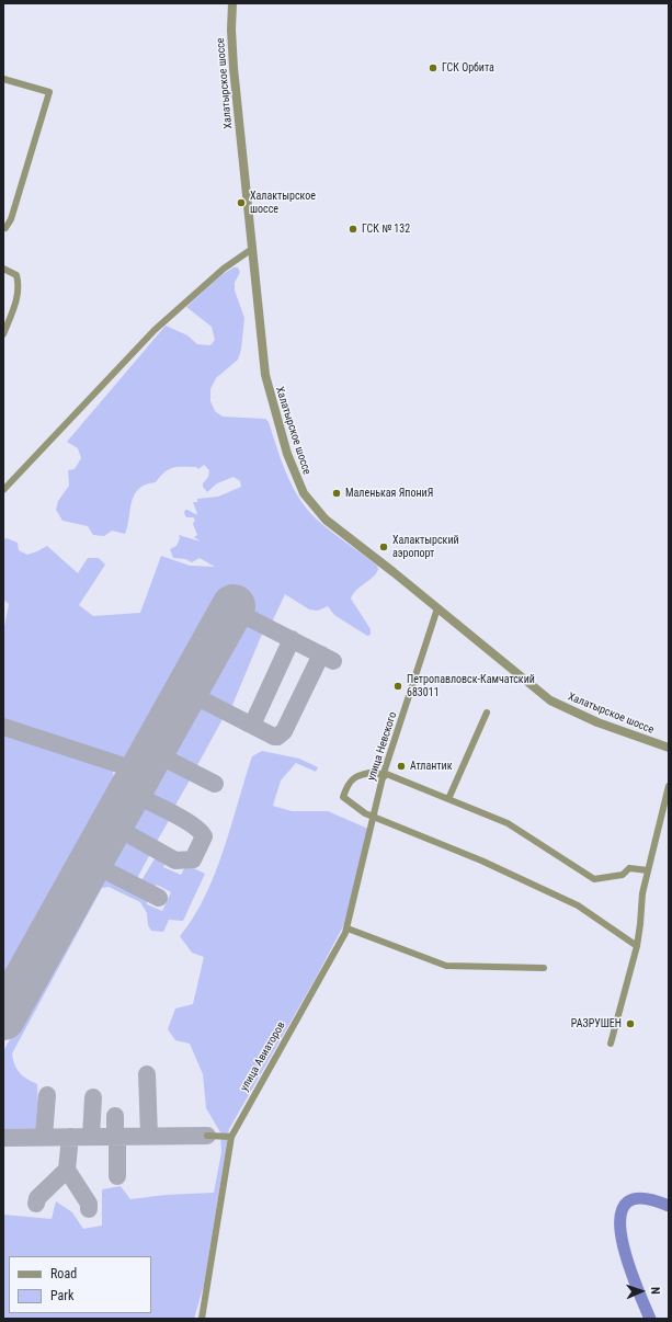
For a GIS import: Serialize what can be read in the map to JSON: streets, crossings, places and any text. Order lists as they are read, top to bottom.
{
  "streets": {
    "street": ["Халатырское шоссе", "улица Невского", "улица Авиаторов"]
  },
  "crossings": [
    ["Халатырское шоссе", "улица Невского"],
    ["улица Невского", "улица Авиаторов"]
  ],
  "places": [
    "ГСК Орбита",
    "Халактырское шоссе",
    "ГСК № 132",
    "Маленькая ЯпониЯ",
    "Халактырский аэропорт",
    "Петропавловск-Камчатский 683011",
    "Атлантик",
    "РАЗРУШЕН"
  ],
  "legend": ["Road", "Park"],
  "north": "right"
}
